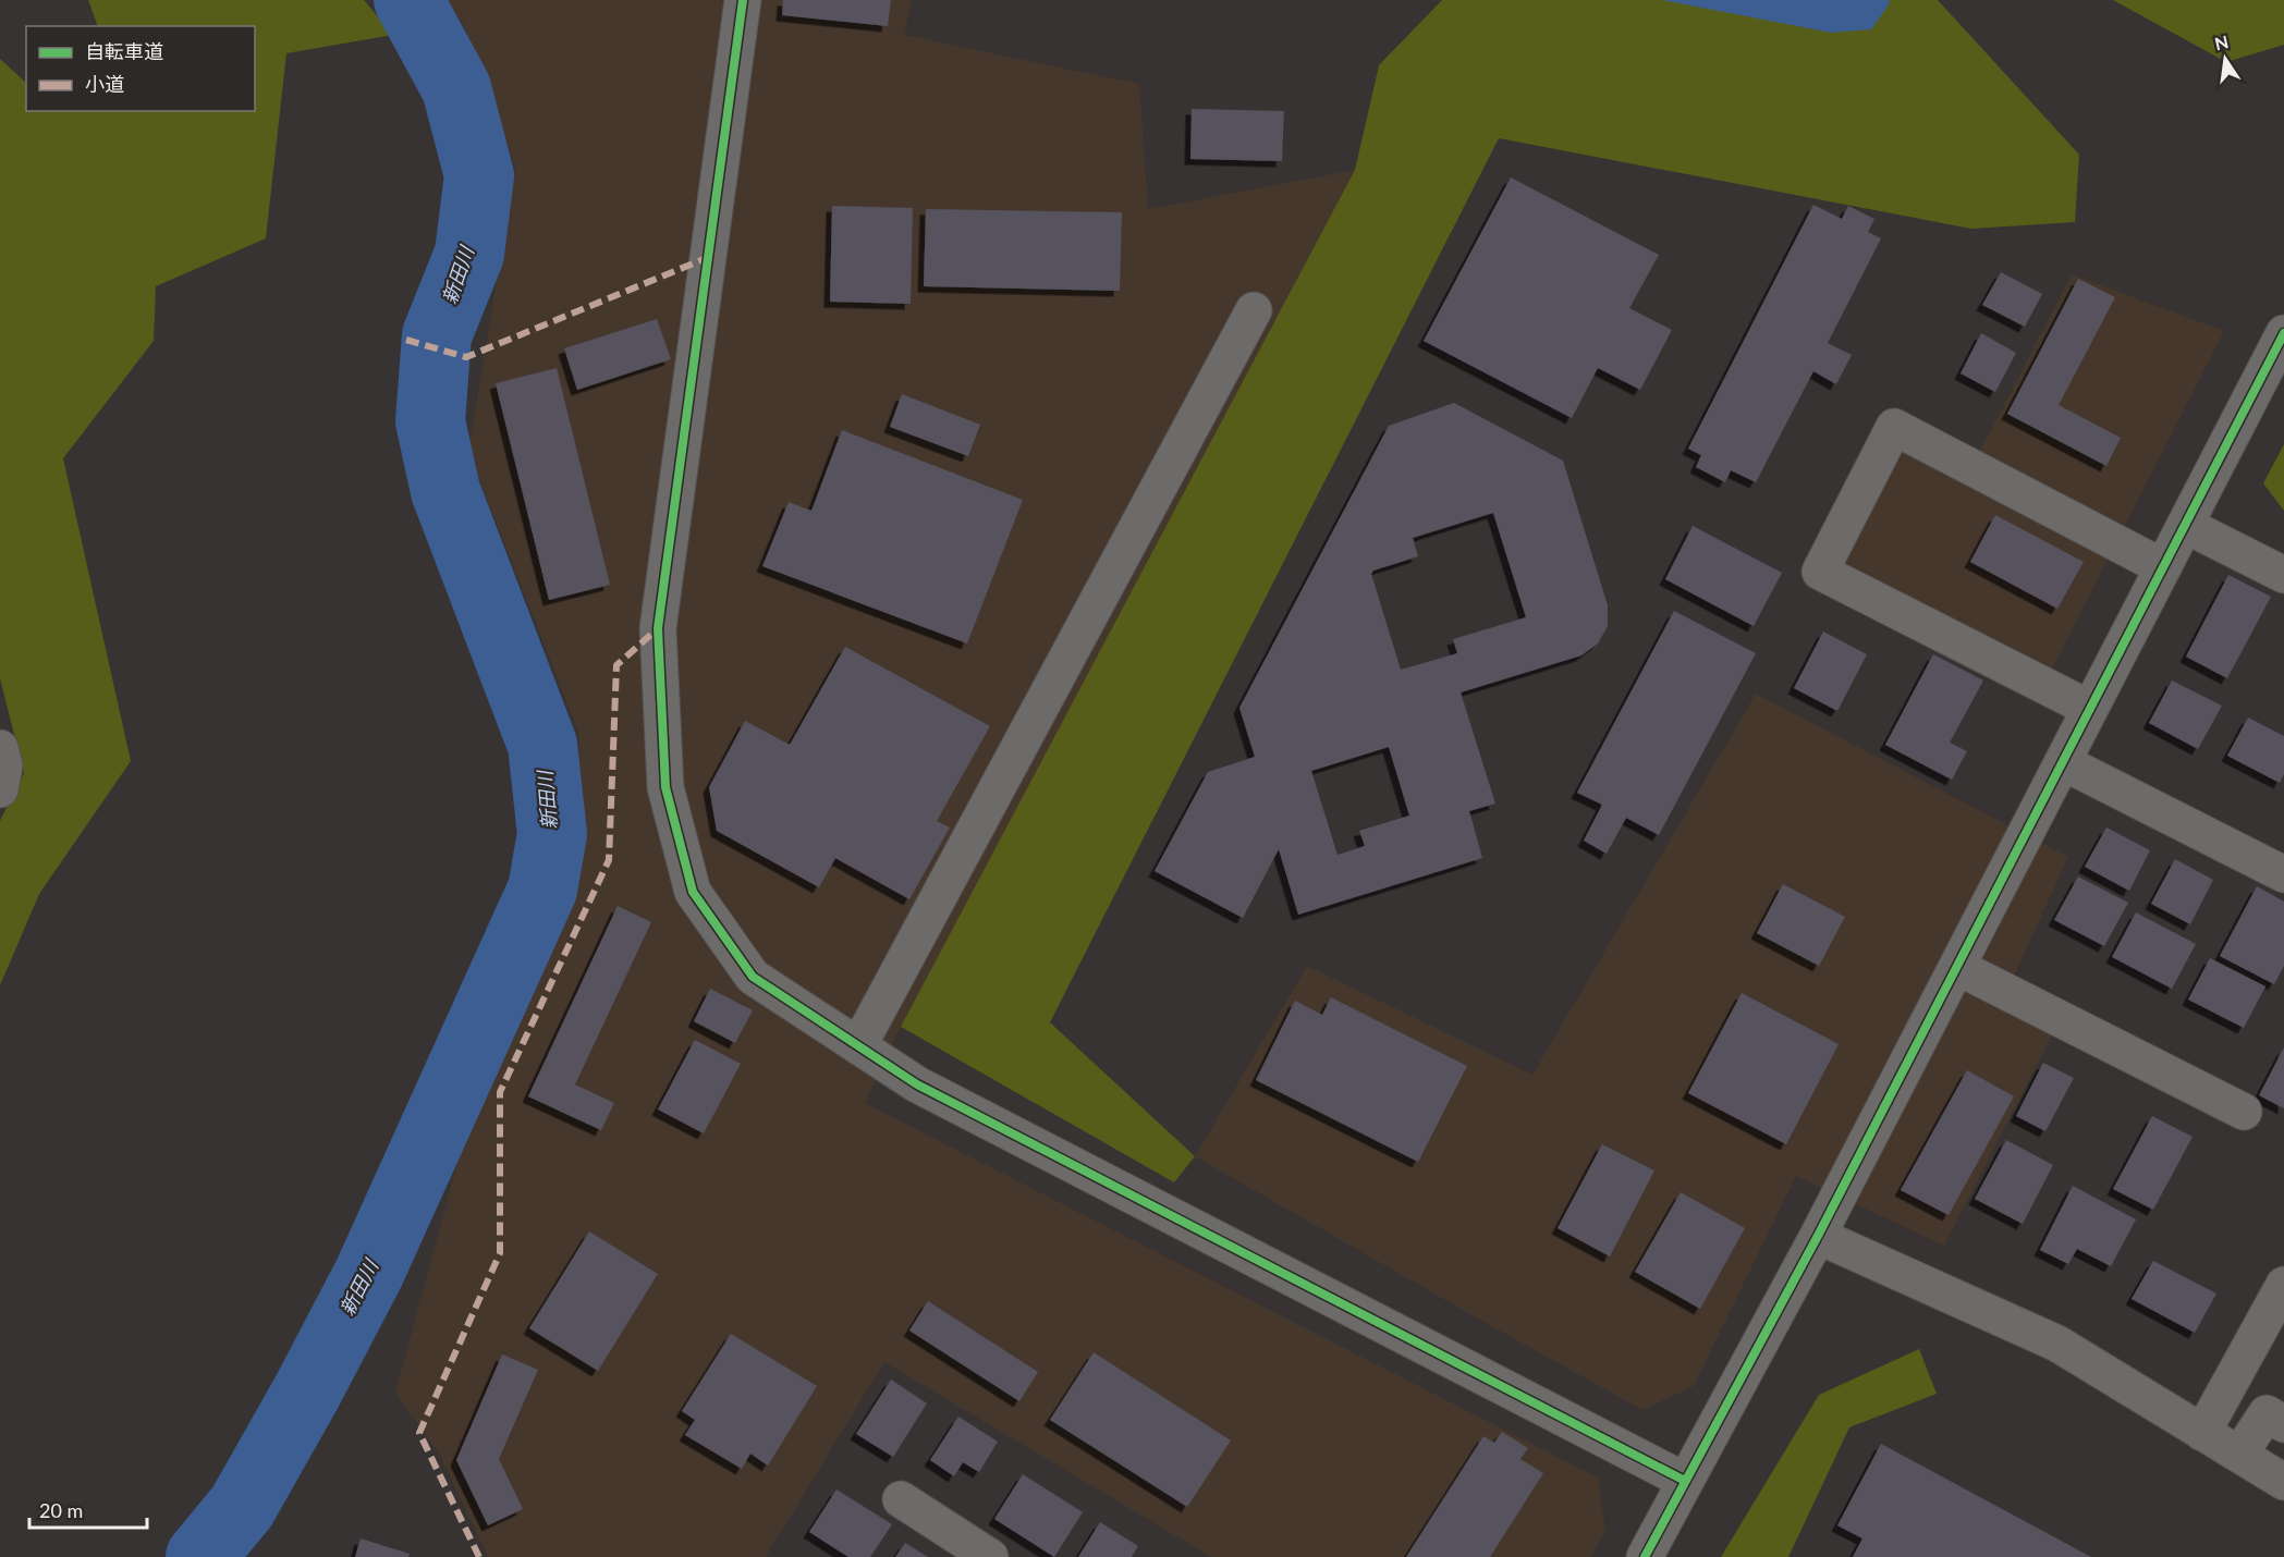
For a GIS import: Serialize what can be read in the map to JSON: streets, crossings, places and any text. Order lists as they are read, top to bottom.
{
  "water": ["新田川"],
  "legend": ["自転車道", "小道"],
  "scale_bar": "20 m",
  "north": "top"
}
